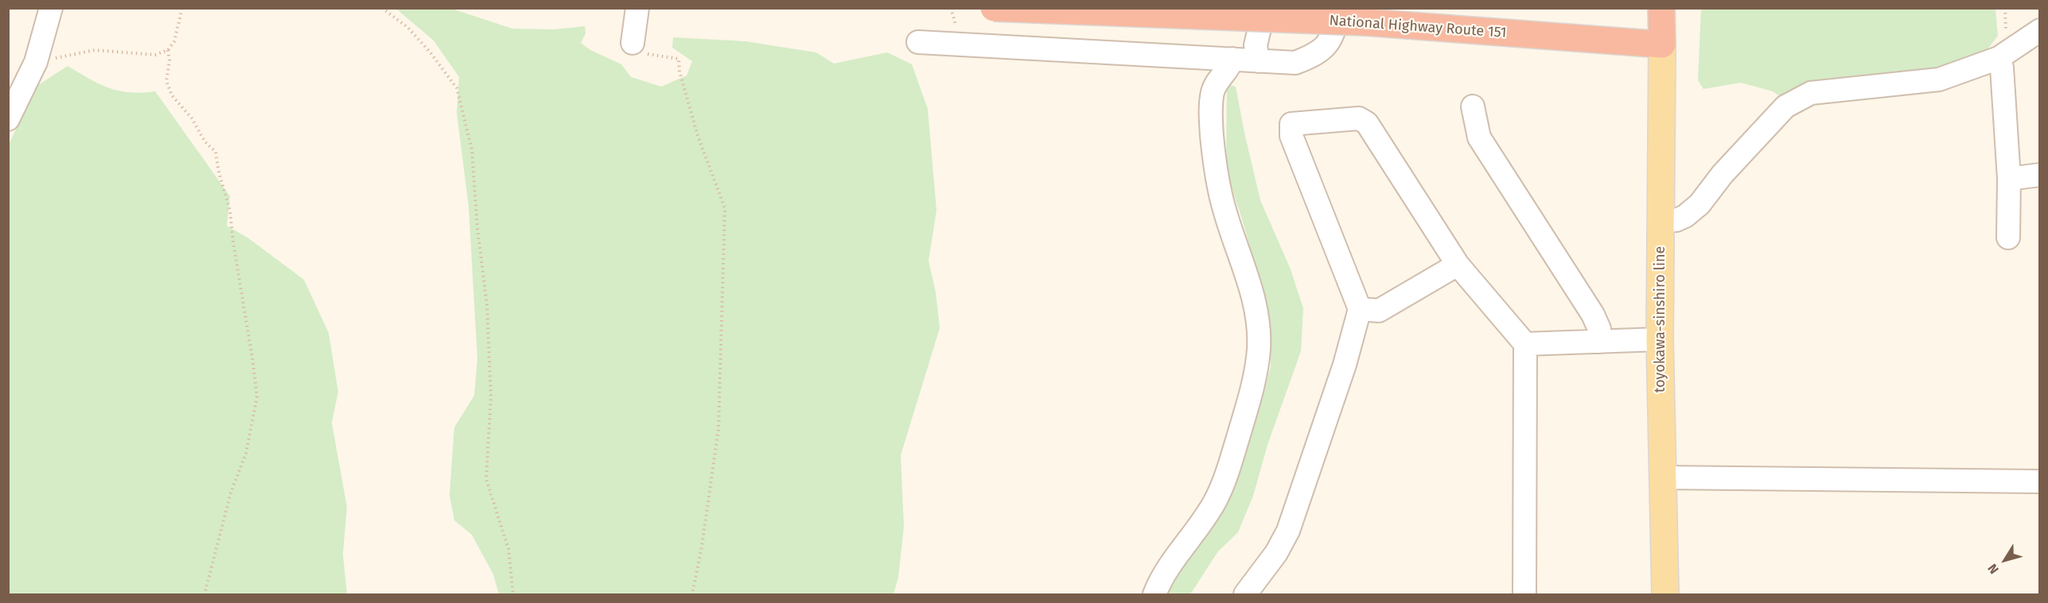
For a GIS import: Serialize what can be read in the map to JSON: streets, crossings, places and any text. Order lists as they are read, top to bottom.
{
  "streets": {
    "highway": ["National Highway Route 151"],
    "main road": ["toyokawa-sinshiro line"]
  },
  "crossings": [
    ["National Highway Route 151", "toyokawa-sinshiro line"]
  ],
  "north": "bottom left"
}
